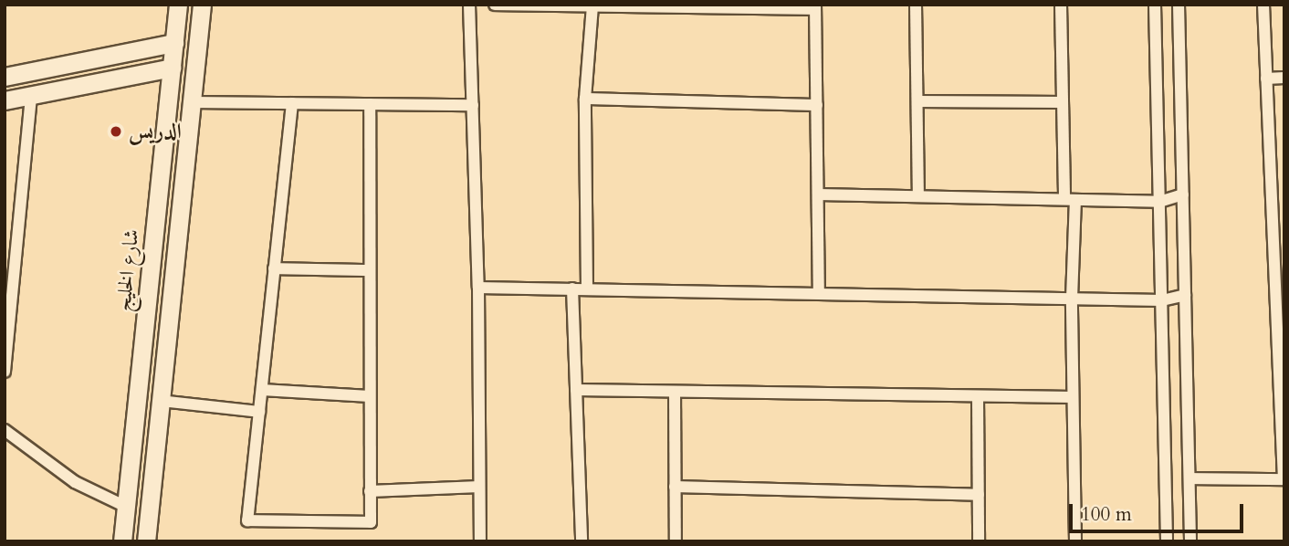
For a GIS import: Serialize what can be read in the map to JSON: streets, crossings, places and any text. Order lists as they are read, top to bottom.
{
  "streets": {
    "street": ["شارع الخليج"]
  },
  "places": ["الدريس"],
  "scale_bar": "100 m"
}
